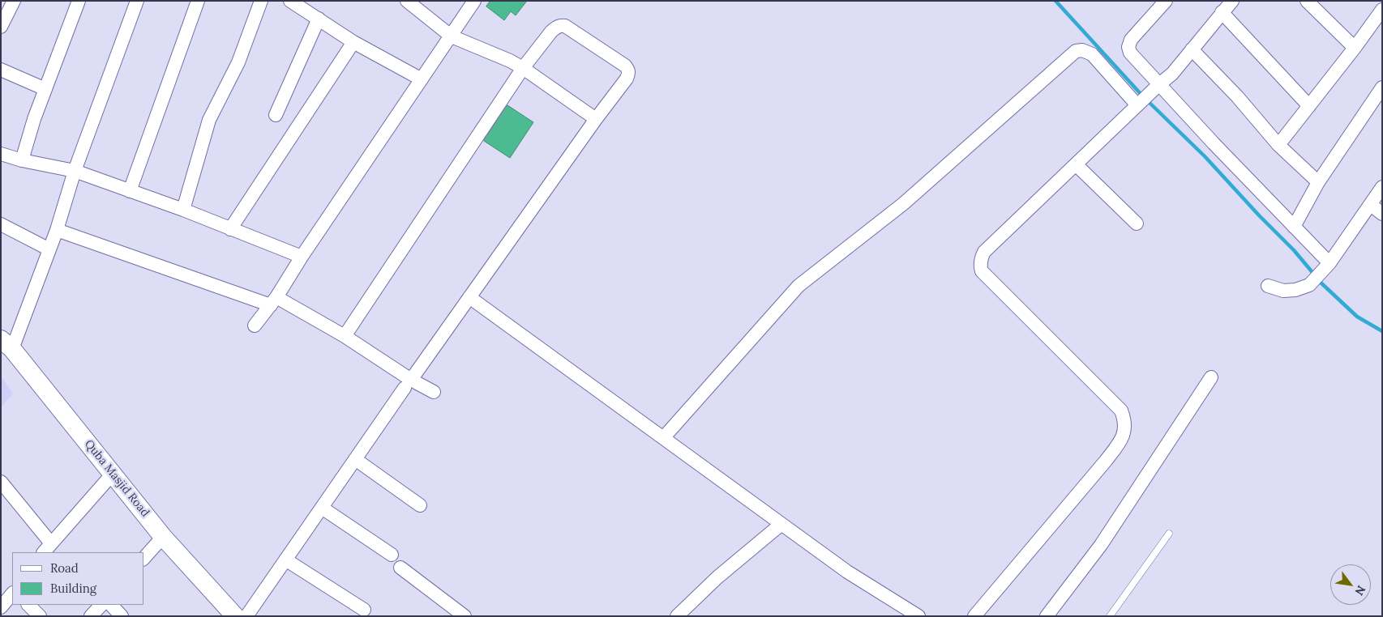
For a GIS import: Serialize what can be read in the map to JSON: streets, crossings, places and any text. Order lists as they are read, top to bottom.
{
  "streets": {
    "street": ["Quba Masjid Road"]
  },
  "legend": ["Road", "Building"],
  "north": "bottom right"
}
